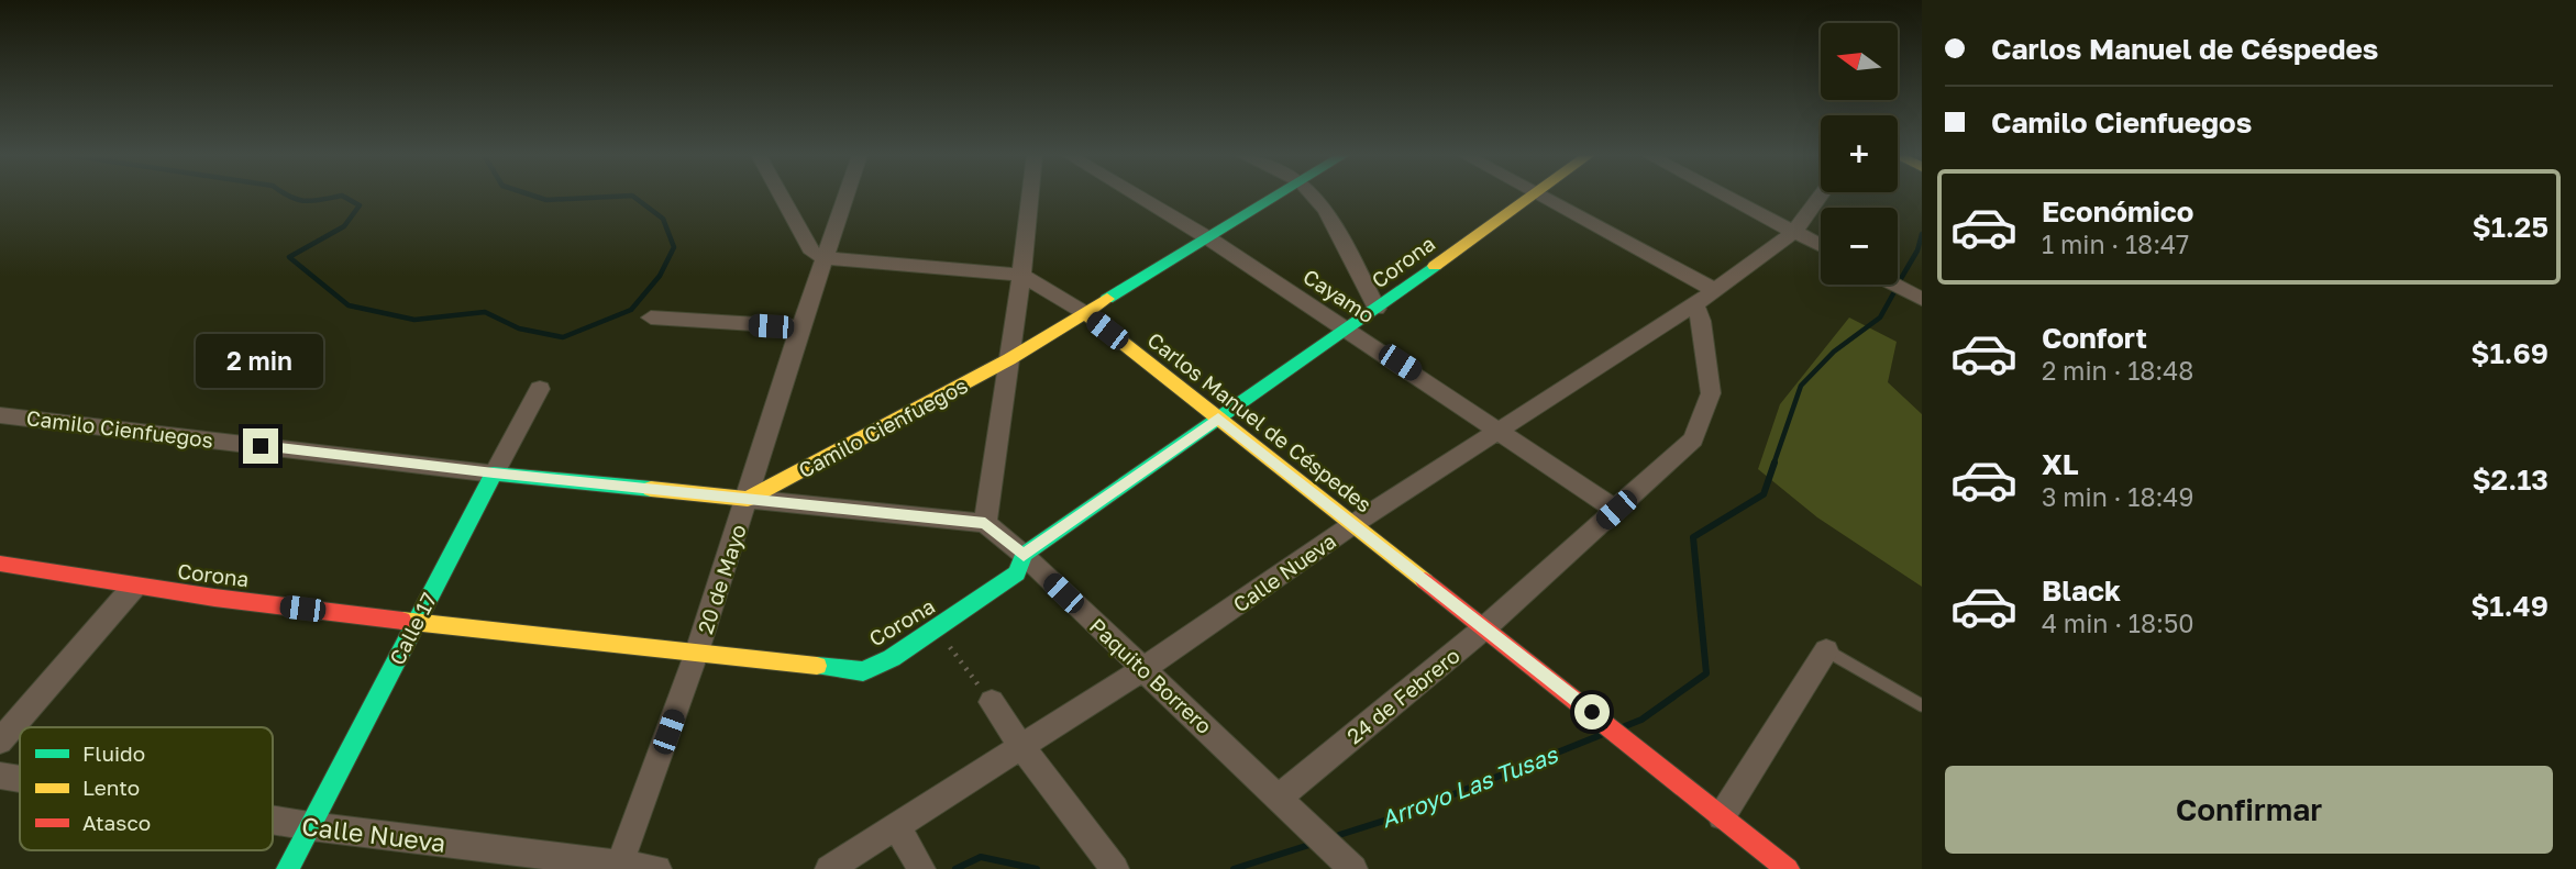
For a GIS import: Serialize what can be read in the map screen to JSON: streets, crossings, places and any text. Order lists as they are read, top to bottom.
{
  "streets": {
    "street": [
      "Corona",
      "Cayamo",
      "Carlos Manuel de Céspedes",
      "Camilo Cienfuegos",
      "Calle Nueva",
      "20 de Mayo",
      "Calle 17",
      "Paquito Borrero",
      "24 de Febrero"
    ]
  },
  "crossings": [
    ["Corona", "Cayamo"],
    ["Corona", "Carlos Manuel de Céspedes"],
    ["Corona", "20 de Mayo"],
    ["Corona", "Calle 17"],
    ["Corona", "Paquito Borrero"],
    ["Cayamo", "Camilo Cienfuegos"],
    ["Cayamo", "Calle Nueva"],
    ["Cayamo", "24 de Febrero"],
    ["Carlos Manuel de Céspedes", "Camilo Cienfuegos"],
    ["Carlos Manuel de Céspedes", "Calle Nueva"],
    ["Carlos Manuel de Céspedes", "20 de Mayo"],
    ["Carlos Manuel de Céspedes", "24 de Febrero"],
    ["Camilo Cienfuegos", "20 de Mayo"],
    ["Camilo Cienfuegos", "Calle 17"],
    ["Calle Nueva", "20 de Mayo"],
    ["Calle Nueva", "Calle 17"],
    ["Calle Nueva", "Paquito Borrero"],
    ["Calle Nueva", "24 de Febrero"],
    ["Paquito Borrero", "24 de Febrero"]
  ],
  "water": ["Arroyo Las Tusas"],
  "legend": ["Fluido", "Lento", "Atasco"],
  "north": "left",
  "page": {
    "banner": ["Carlos Manuel de Céspedes", "Camilo Cienfuegos"],
    "map_buttons": ["+", "−"],
    "list": [
      {
        "name": "Económico",
        "note": "1 min · 18:47",
        "value": "$1.25"
      },
      {
        "name": "Confort",
        "note": "2 min · 18:48",
        "value": "$1.69"
      },
      {
        "name": "XL",
        "note": "3 min · 18:49",
        "value": "$2.13"
      },
      {
        "name": "Black",
        "note": "4 min · 18:50",
        "value": "$1.49"
      }
    ],
    "bubble": "2 min",
    "buttons": "Confirmar"
  }
}
